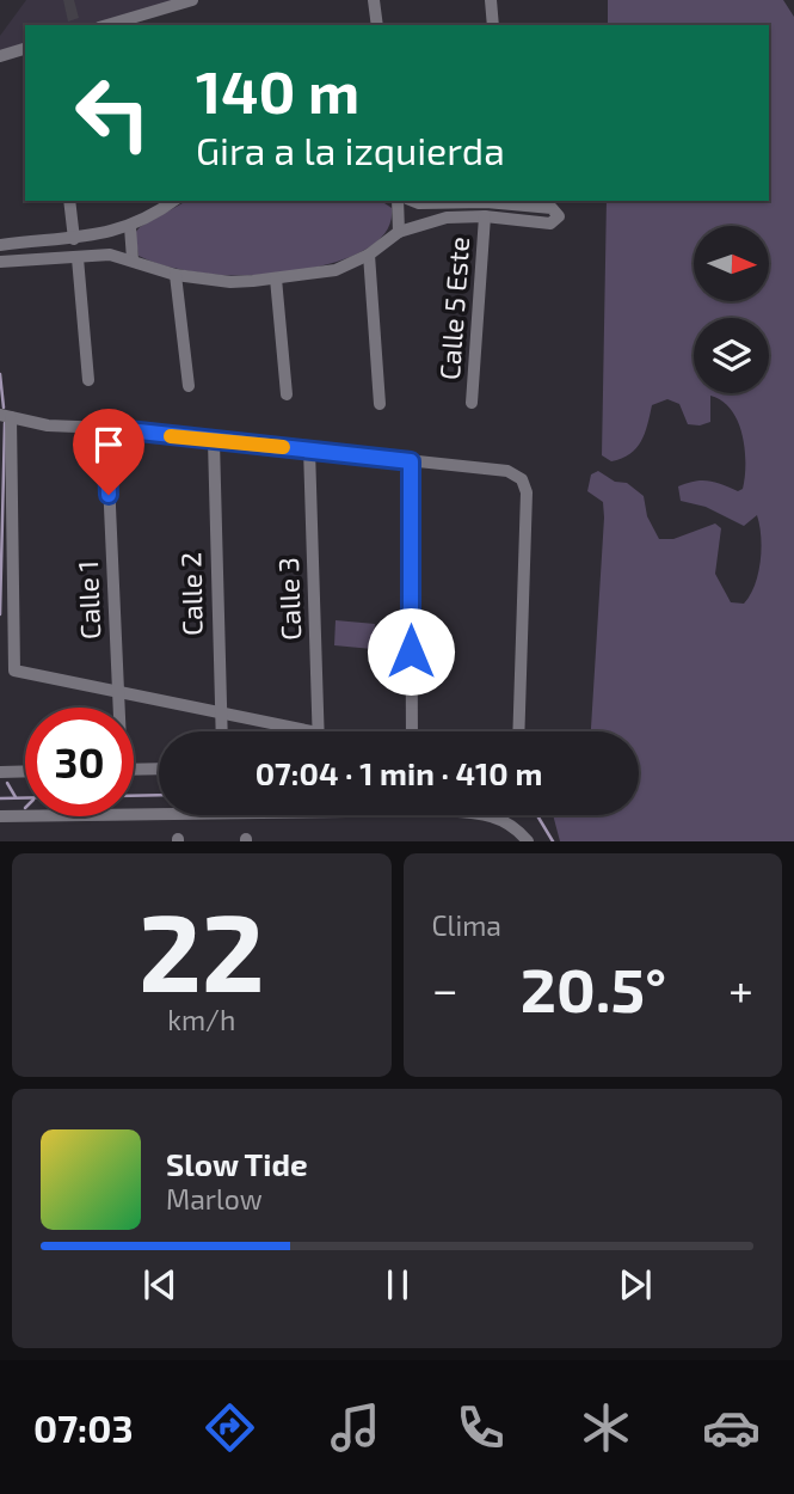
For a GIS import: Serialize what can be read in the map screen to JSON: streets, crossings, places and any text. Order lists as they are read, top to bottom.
{
  "streets": {
    "street": [
      "Calle 5 Este",
      "Calle 2",
      "Calle 3",
      "Calle 1"
    ]
  },
  "north": "right",
  "page": {
    "turn": ["140 m", "Gira a la izquierda"],
    "limit": "30",
    "trip": "07:04 · 1 min · 410 m",
    "tile": [
      ["22", "km/h"],
      "Clima"
    ],
    "heat": ["−", "20.5°", "+"],
    "song": ["Slow Tide", "Marlow"],
    "tabs": "07:03"
  }
}
